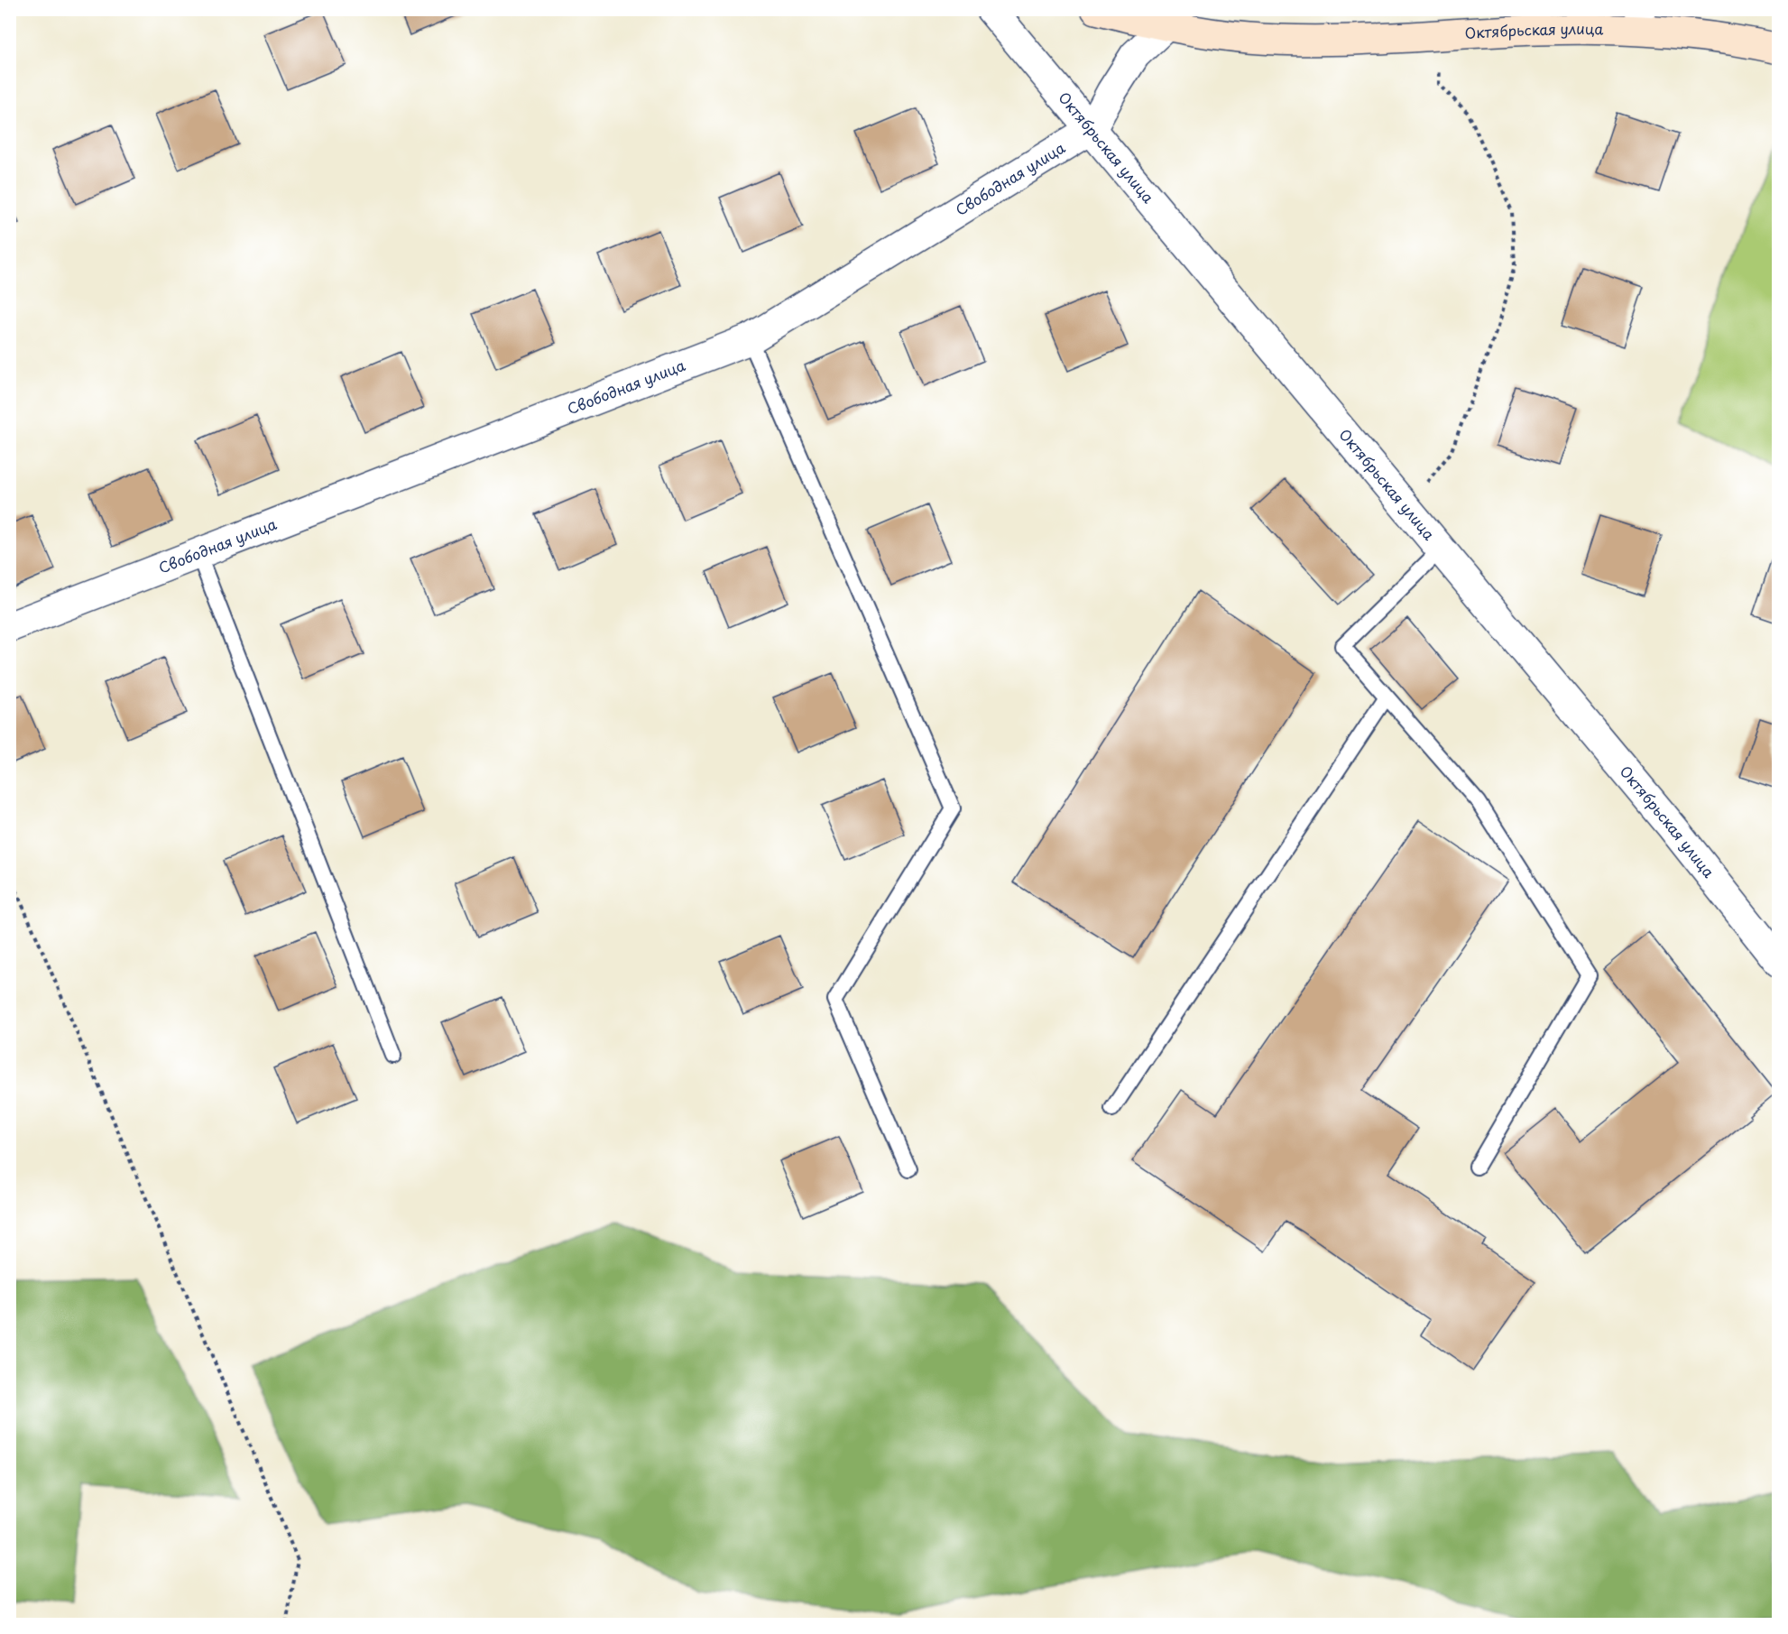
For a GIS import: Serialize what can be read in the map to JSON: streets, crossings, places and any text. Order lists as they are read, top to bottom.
{
  "streets": {
    "main road": ["Октябрьская улица"],
    "street": ["Свободная улица"]
  },
  "crossings": [
    ["Октябрьская улица", "Свободная улица"]
  ]
}
